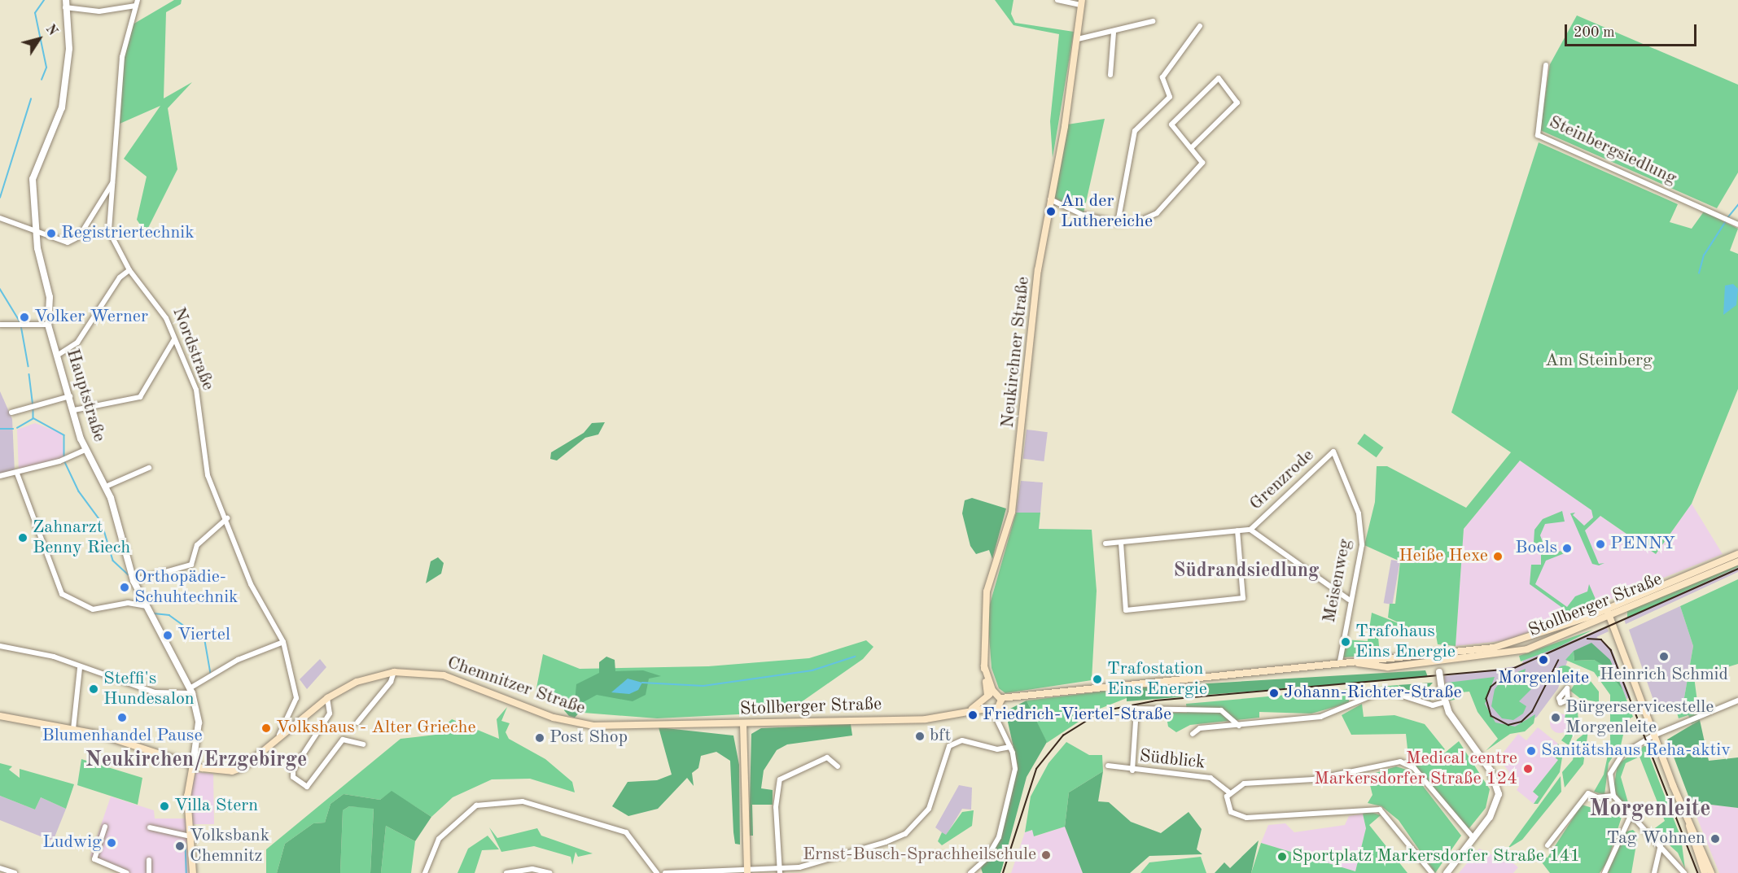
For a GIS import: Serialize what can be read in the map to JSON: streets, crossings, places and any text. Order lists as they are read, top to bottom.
{
  "streets": {
    "main road": [
      "Neukirchner Straße",
      "Hauptstraße",
      "Stollberger Straße",
      "Chemnitzer Straße"
    ],
    "street": [
      "Steinbergsiedlung",
      "Nordstraße",
      "Grenzrode",
      "Meisenweg",
      "Südblick"
    ]
  },
  "crossings": [
    ["Nordstraße", "Chemnitzer Straße"],
    ["Neukirchner Straße", "Stollberger Straße"],
    ["Hauptstraße", "Chemnitzer Straße"],
    ["Grenzrode", "Meisenweg"],
    ["Meisenweg", "Stollberger Straße"],
    ["Stollberger Straße", "Chemnitzer Straße"]
  ],
  "districts": ["Südrandsiedlung", "Neukirchen/Erzgebirge", "Morgenleite"],
  "parks": ["Am Steinberg"],
  "places": [
    "An der Luthereiche",
    "Registriertechnik",
    "Volker Werner",
    "Zahnarzt Benny Riech",
    "PENNY",
    "Boels",
    "Heiße Hexe",
    "Orthopädie- Schuhtechnik",
    "Viertel",
    "Trafohaus Eins Energie",
    "Heinrich Schmid",
    "Morgenleite",
    "Trafostation Eins Energie",
    "Steffi's Hundesalon",
    "Johann-Richter-Straße",
    "Friedrich-Viertel-Straße",
    "Blumenhandel Pause",
    "Bürgerservicestelle Morgenleite",
    "Volkshaus - Alter Grieche",
    "bft",
    "Post Shop",
    "Sanitätshaus Reha-aktiv",
    "Medical centre Markersdorfer Straße 124",
    "Villa Stern",
    "Tag Wohnen",
    "Ludwig",
    "Volksbank Chemnitz",
    "Ernst-Busch-Sprachheilschule",
    "Sportplatz Markersdorfer Straße 141"
  ],
  "scale_bar": "200 m",
  "north": "top right"
}
